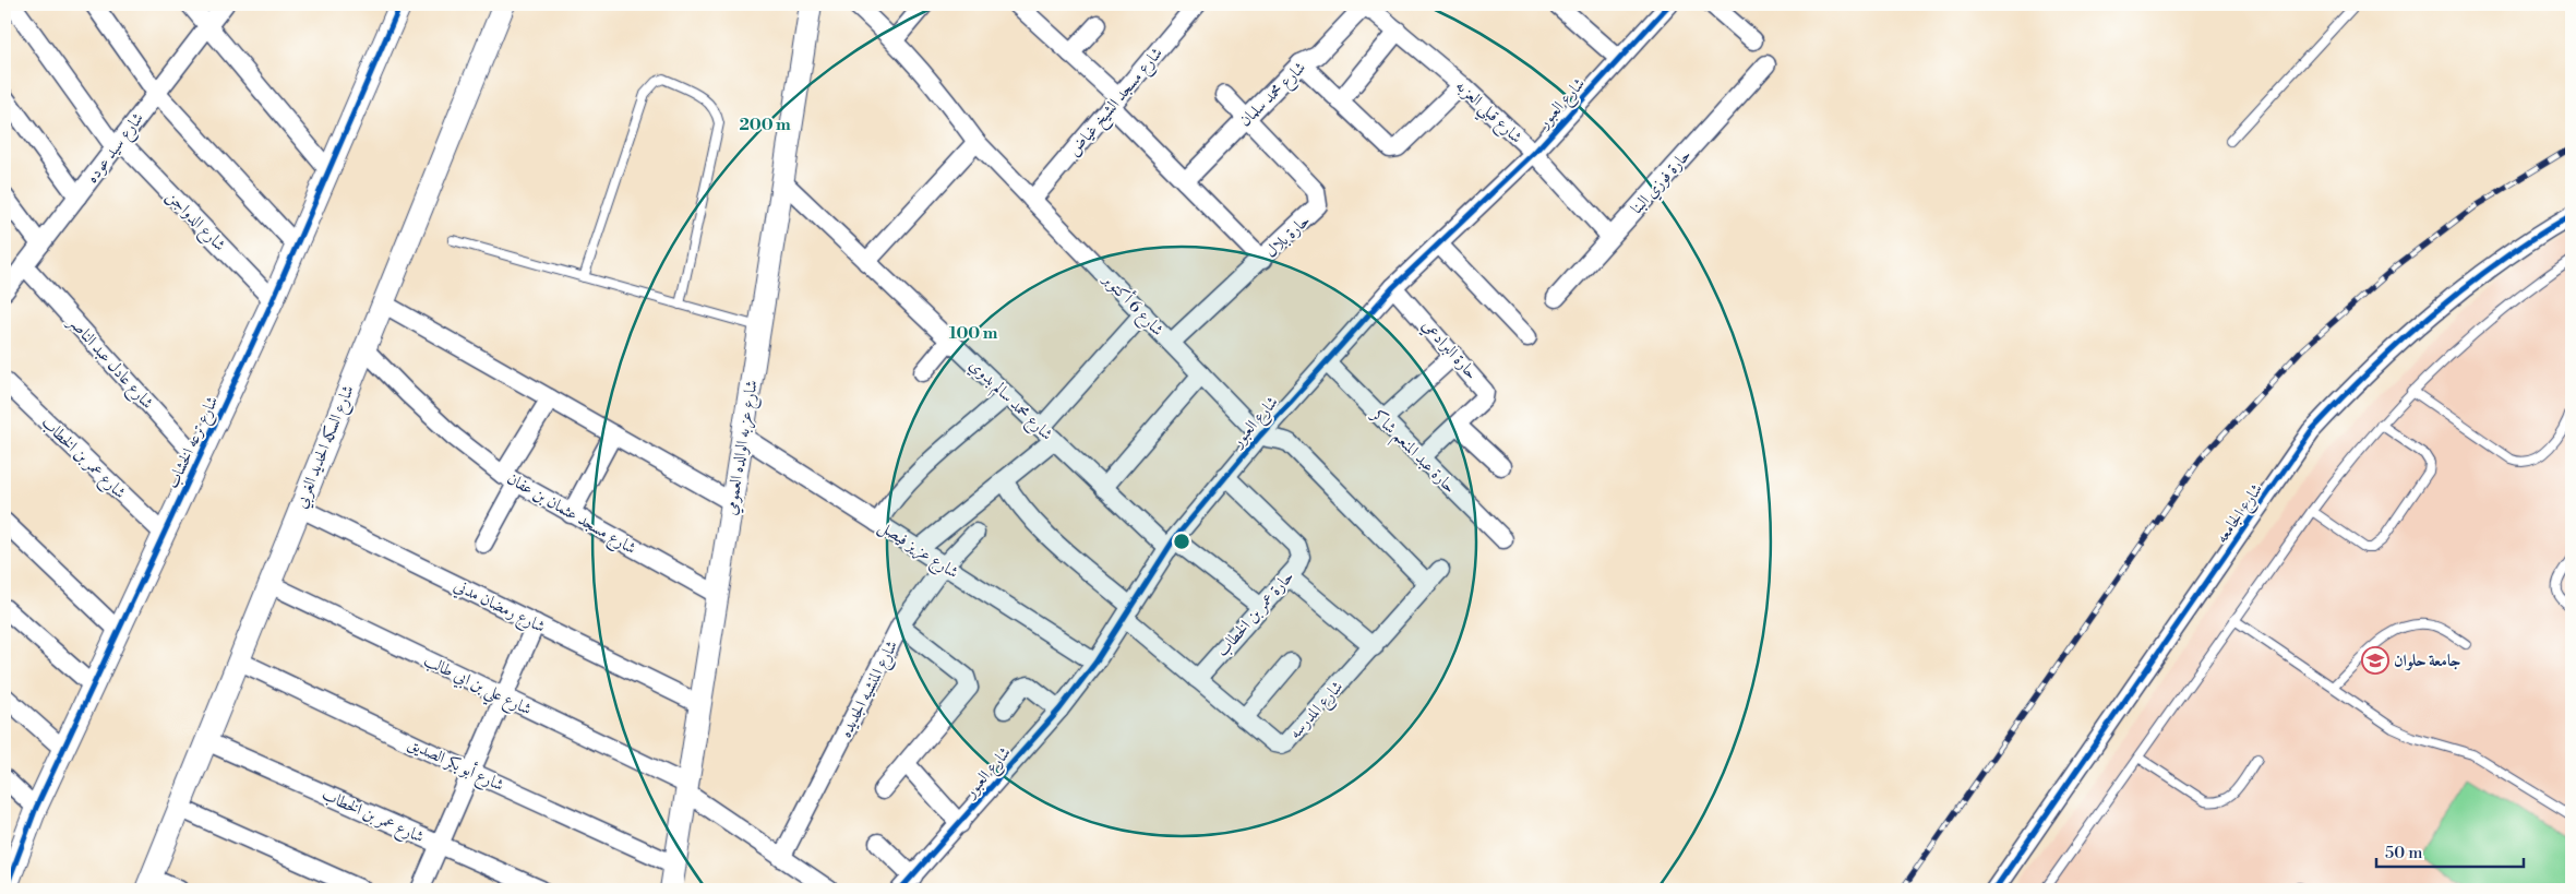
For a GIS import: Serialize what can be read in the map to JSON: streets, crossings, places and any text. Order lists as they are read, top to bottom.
{
  "streets": {
    "street": [
      "شارع محمد سلمان",
      "شارع مسجد الشيخ غياض",
      "شارع العبور",
      "شارع قبلي العزبه",
      "شارع سيد عوده",
      "حارة فوزي البنا",
      "شارع الدواجن",
      "حارة بلال",
      "شارع 6 أكتوبر",
      "حارة البرادعي",
      "شارع عادل عبد الناصر",
      "شارع محمد سالم بدوي",
      "شارع ترعه الخشاب",
      "شارع السكه الحديد الغربي",
      "شارع عزبه الوالده العمومي",
      "حارة عبد المنعم شاكر",
      "شارع عمر بن الخطاب",
      "شارع مسجد عثمان بن عفان",
      "شارع الجامعه",
      "شارع عزيز فيصل",
      "شارع رمضان مدني",
      "حارة عمر بن الخطاب",
      "شارع علي بن ابي طالب",
      "شارع المنشيه الجديده",
      "شارع المدرسه",
      "شارع أبو بكر الصديق"
    ]
  },
  "crossings": [
    ["شارع محمد سلمان", "شارع قبلي العزبه"],
    ["شارع محمد سلمان", "حارة بلال"],
    ["شارع مسجد الشيخ غياض", "شارع 6 أكتوبر"],
    ["شارع العبور", "شارع قبلي العزبه"],
    ["شارع العبور", "شارع 6 أكتوبر"],
    ["شارع العبور", "حارة البرادعي"],
    ["شارع العبور", "شارع محمد سالم بدوي"],
    ["شارع العبور", "حارة عبد المنعم شاكر"],
    ["شارع العبور", "شارع عزيز فيصل"],
    ["شارع العبور", "حارة عمر بن الخطاب"],
    ["شارع العبور", "شارع المدرسه"],
    ["شارع قبلي العزبه", "حارة فوزي البنا"],
    ["شارع سيد عوده", "شارع الدواجن"],
    ["شارع سيد عوده", "شارع عادل عبد الناصر"],
    ["شارع الدواجن", "شارع ترعه الخشاب"],
    ["حارة بلال", "شارع 6 أكتوبر"],
    ["حارة البرادعي", "حارة عبد المنعم شاكر"],
    ["شارع عادل عبد الناصر", "شارع ترعه الخشاب"],
    ["شارع محمد سالم بدوي", "شارع عزبه الوالده العمومي"],
    ["شارع محمد سالم بدوي", "حارة عمر بن الخطاب"],
    ["شارع ترعه الخشاب", "شارع عمر بن الخطاب"],
    ["شارع السكه الحديد الغربي", "شارع عمر بن الخطاب"],
    ["شارع السكه الحديد الغربي", "شارع مسجد عثمان بن عفان"],
    ["شارع السكه الحديد الغربي", "شارع رمضان مدني"],
    ["شارع السكه الحديد الغربي", "شارع علي بن ابي طالب"],
    ["شارع السكه الحديد الغربي", "شارع أبو بكر الصديق"],
    ["شارع عزبه الوالده العمومي", "شارع مسجد عثمان بن عفان"],
    ["شارع عزبه الوالده العمومي", "شارع عزيز فيصل"],
    ["شارع عزبه الوالده العمومي", "شارع رمضان مدني"],
    ["شارع عزبه الوالده العمومي", "شارع علي بن ابي طالب"],
    ["شارع عزبه الوالده العمومي", "شارع أبو بكر الصديق"],
    ["شارع عزيز فيصل", "شارع المنشيه الجديده"],
    ["حارة عمر بن الخطاب", "شارع المدرسه"],
    ["شارع علي بن ابي طالب", "شارع المنشيه الجديده"]
  ],
  "places": {
    "school or university": ["جامعة حلوان"]
  },
  "scale_bar": "50 m",
  "rings": ["200 m", "100 m"]
}
